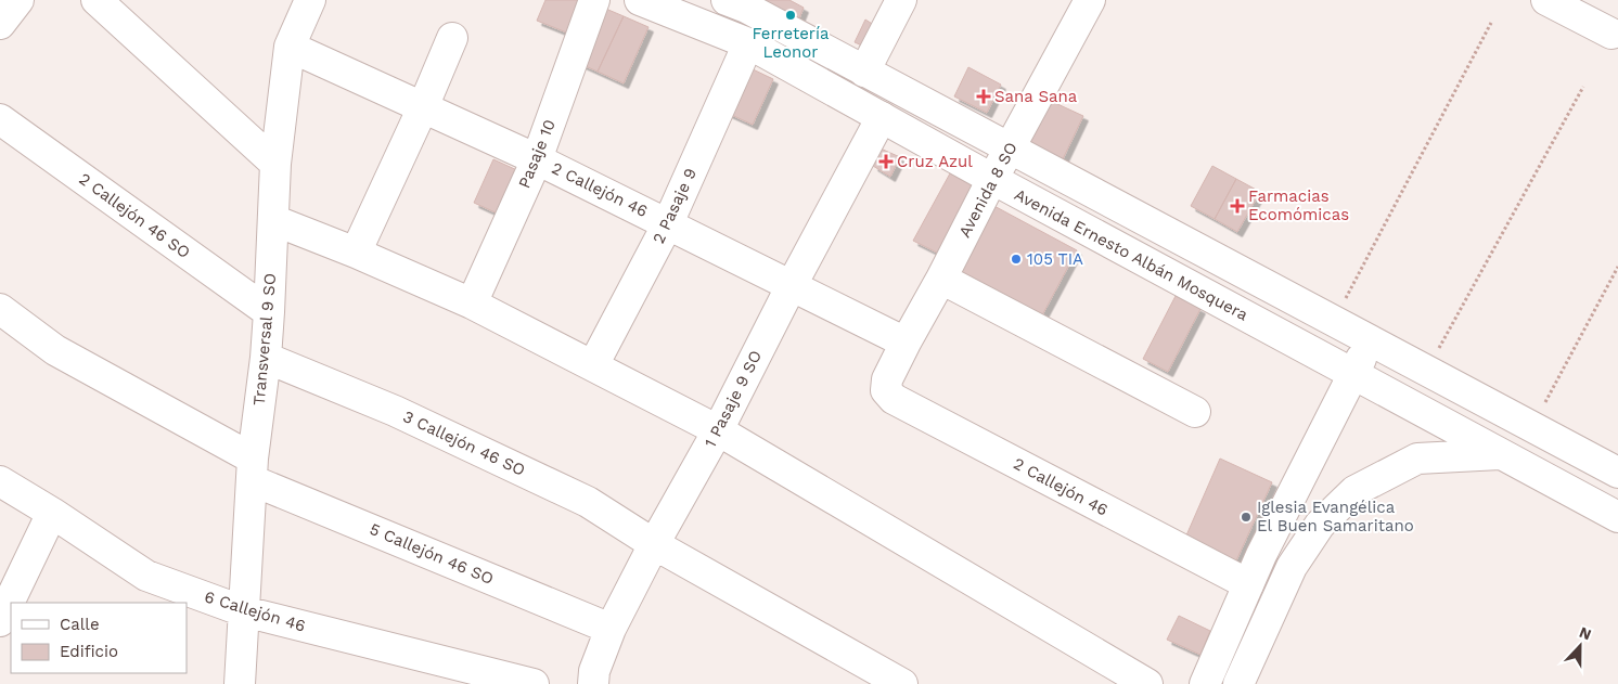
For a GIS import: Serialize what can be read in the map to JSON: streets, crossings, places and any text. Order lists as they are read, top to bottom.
{
  "streets": {
    "street": [
      "Pasaje 10",
      "2 Callejón 46",
      "Avenida 8 SO",
      "2 Pasaje 9",
      "2 Callejón 46 SO",
      "Avenida Ernesto Albán Mosquera",
      "Transversal 9 SO",
      "1 Pasaje 9 SO",
      "3 Callejón 46 SO",
      "5 Callejón 46 SO",
      "6 Callejón 46"
    ]
  },
  "crossings": [
    ["Pasaje 10", "2 Callejón 46"],
    ["2 Callejón 46", "Avenida 8 SO"],
    ["2 Callejón 46", "2 Pasaje 9"],
    ["2 Callejón 46", "Transversal 9 SO"],
    ["2 Callejón 46", "1 Pasaje 9 SO"],
    ["Avenida 8 SO", "Avenida Ernesto Albán Mosquera"],
    ["2 Pasaje 9", "Avenida Ernesto Albán Mosquera"],
    ["2 Callejón 46 SO", "Transversal 9 SO"],
    ["Avenida Ernesto Albán Mosquera", "1 Pasaje 9 SO"],
    ["Transversal 9 SO", "3 Callejón 46 SO"],
    ["Transversal 9 SO", "5 Callejón 46 SO"],
    ["Transversal 9 SO", "6 Callejón 46"],
    ["1 Pasaje 9 SO", "3 Callejón 46 SO"],
    ["1 Pasaje 9 SO", "5 Callejón 46 SO"]
  ],
  "places": {
    "other": ["Ferretería Leonor", "105 TIA", "Iglesia Evangélica El Buen Samaritano"],
    "health": ["Sana Sana", "Cruz Azul", "Farmacias Ecomómicas"]
  },
  "legend": ["Calle", "Edificio"],
  "north": "top"
}
